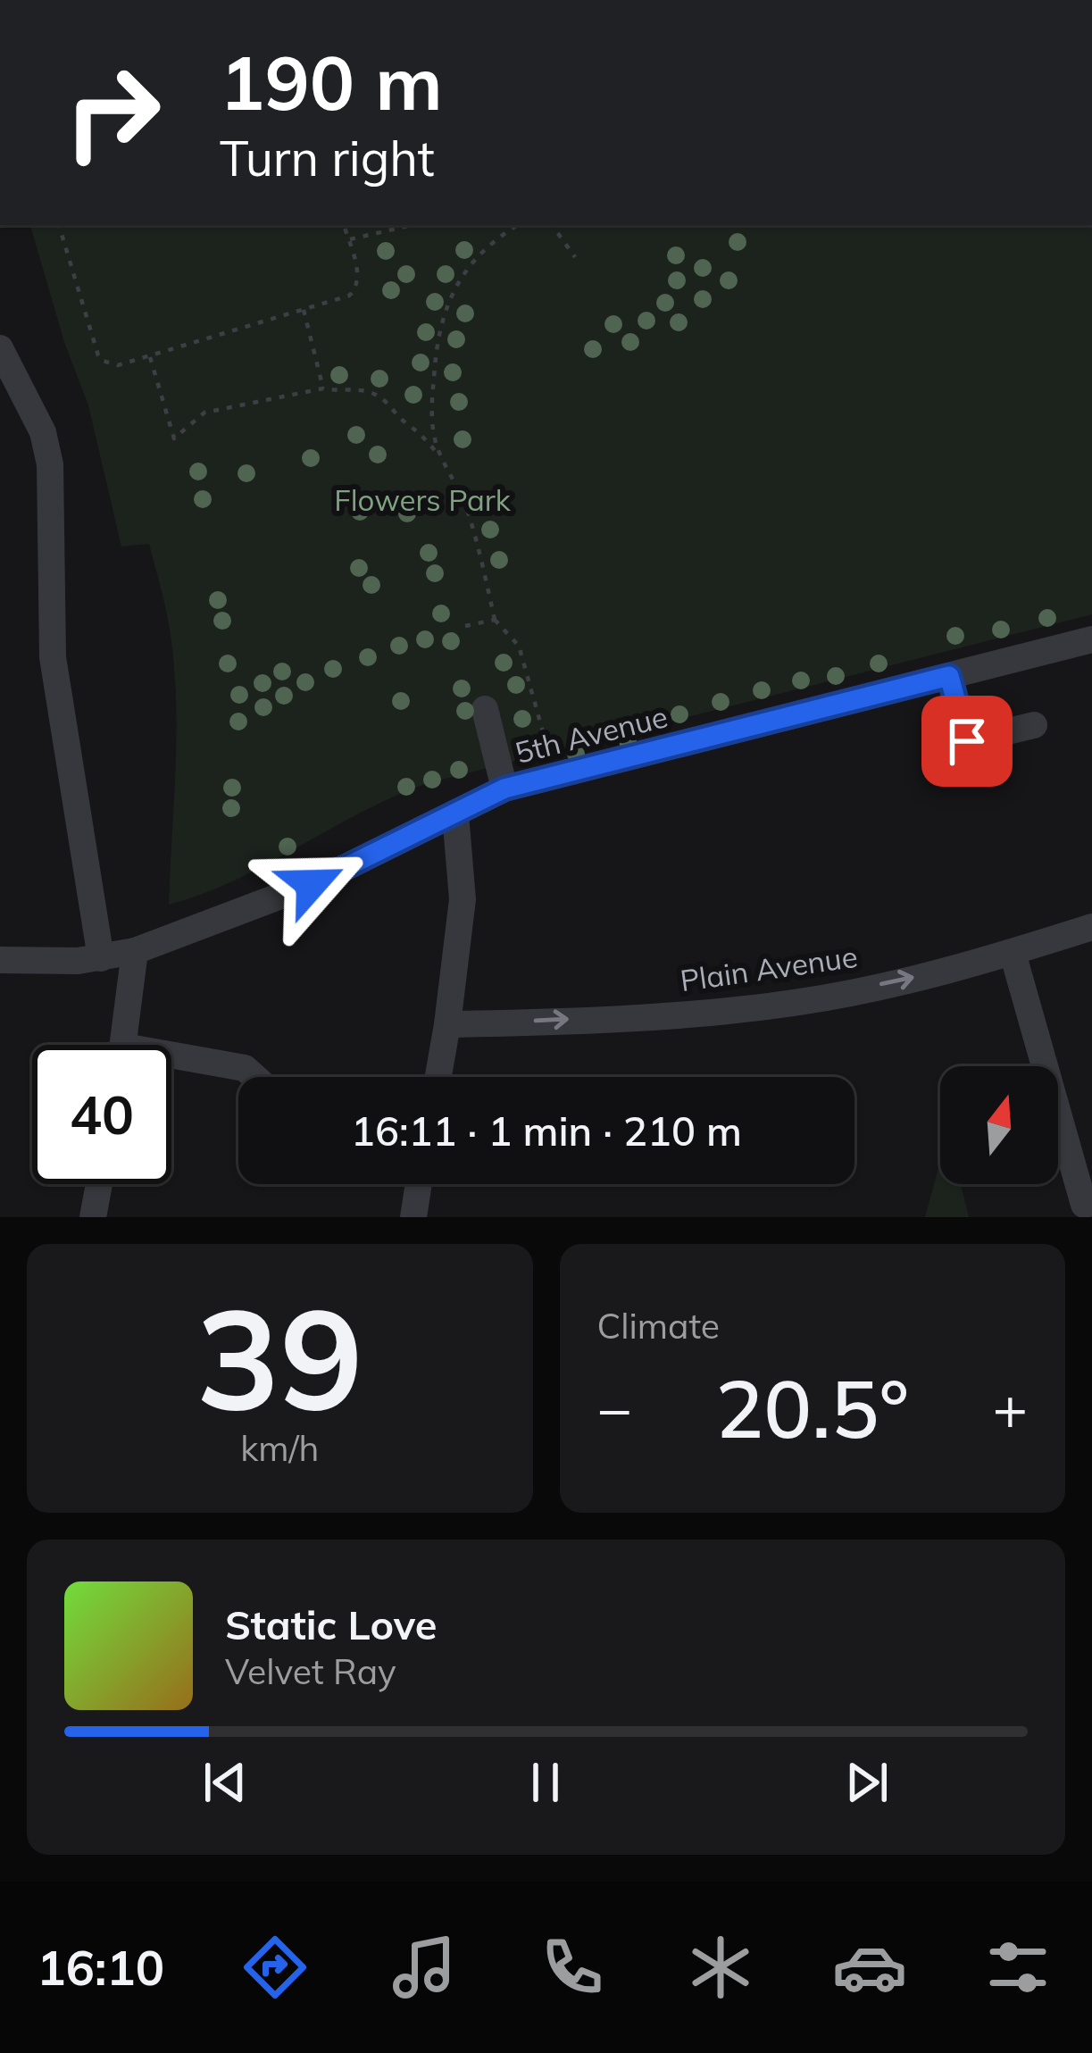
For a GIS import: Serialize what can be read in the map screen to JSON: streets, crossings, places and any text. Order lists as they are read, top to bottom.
{
  "streets": {
    "street": ["5th Avenue", "Plain Avenue"]
  },
  "one_way": ["Plain Avenue"],
  "parks": ["Flowers Park"],
  "north": "top",
  "page": {
    "turn": ["190 m", "Turn right"],
    "limit": "40",
    "trip": "16:11 · 1 min · 210 m",
    "tile": [
      ["39", "km/h"],
      "Climate"
    ],
    "heat": ["−", "20.5°", "+"],
    "song": ["Static Love", "Velvet Ray"],
    "tabs": "16:10"
  }
}
